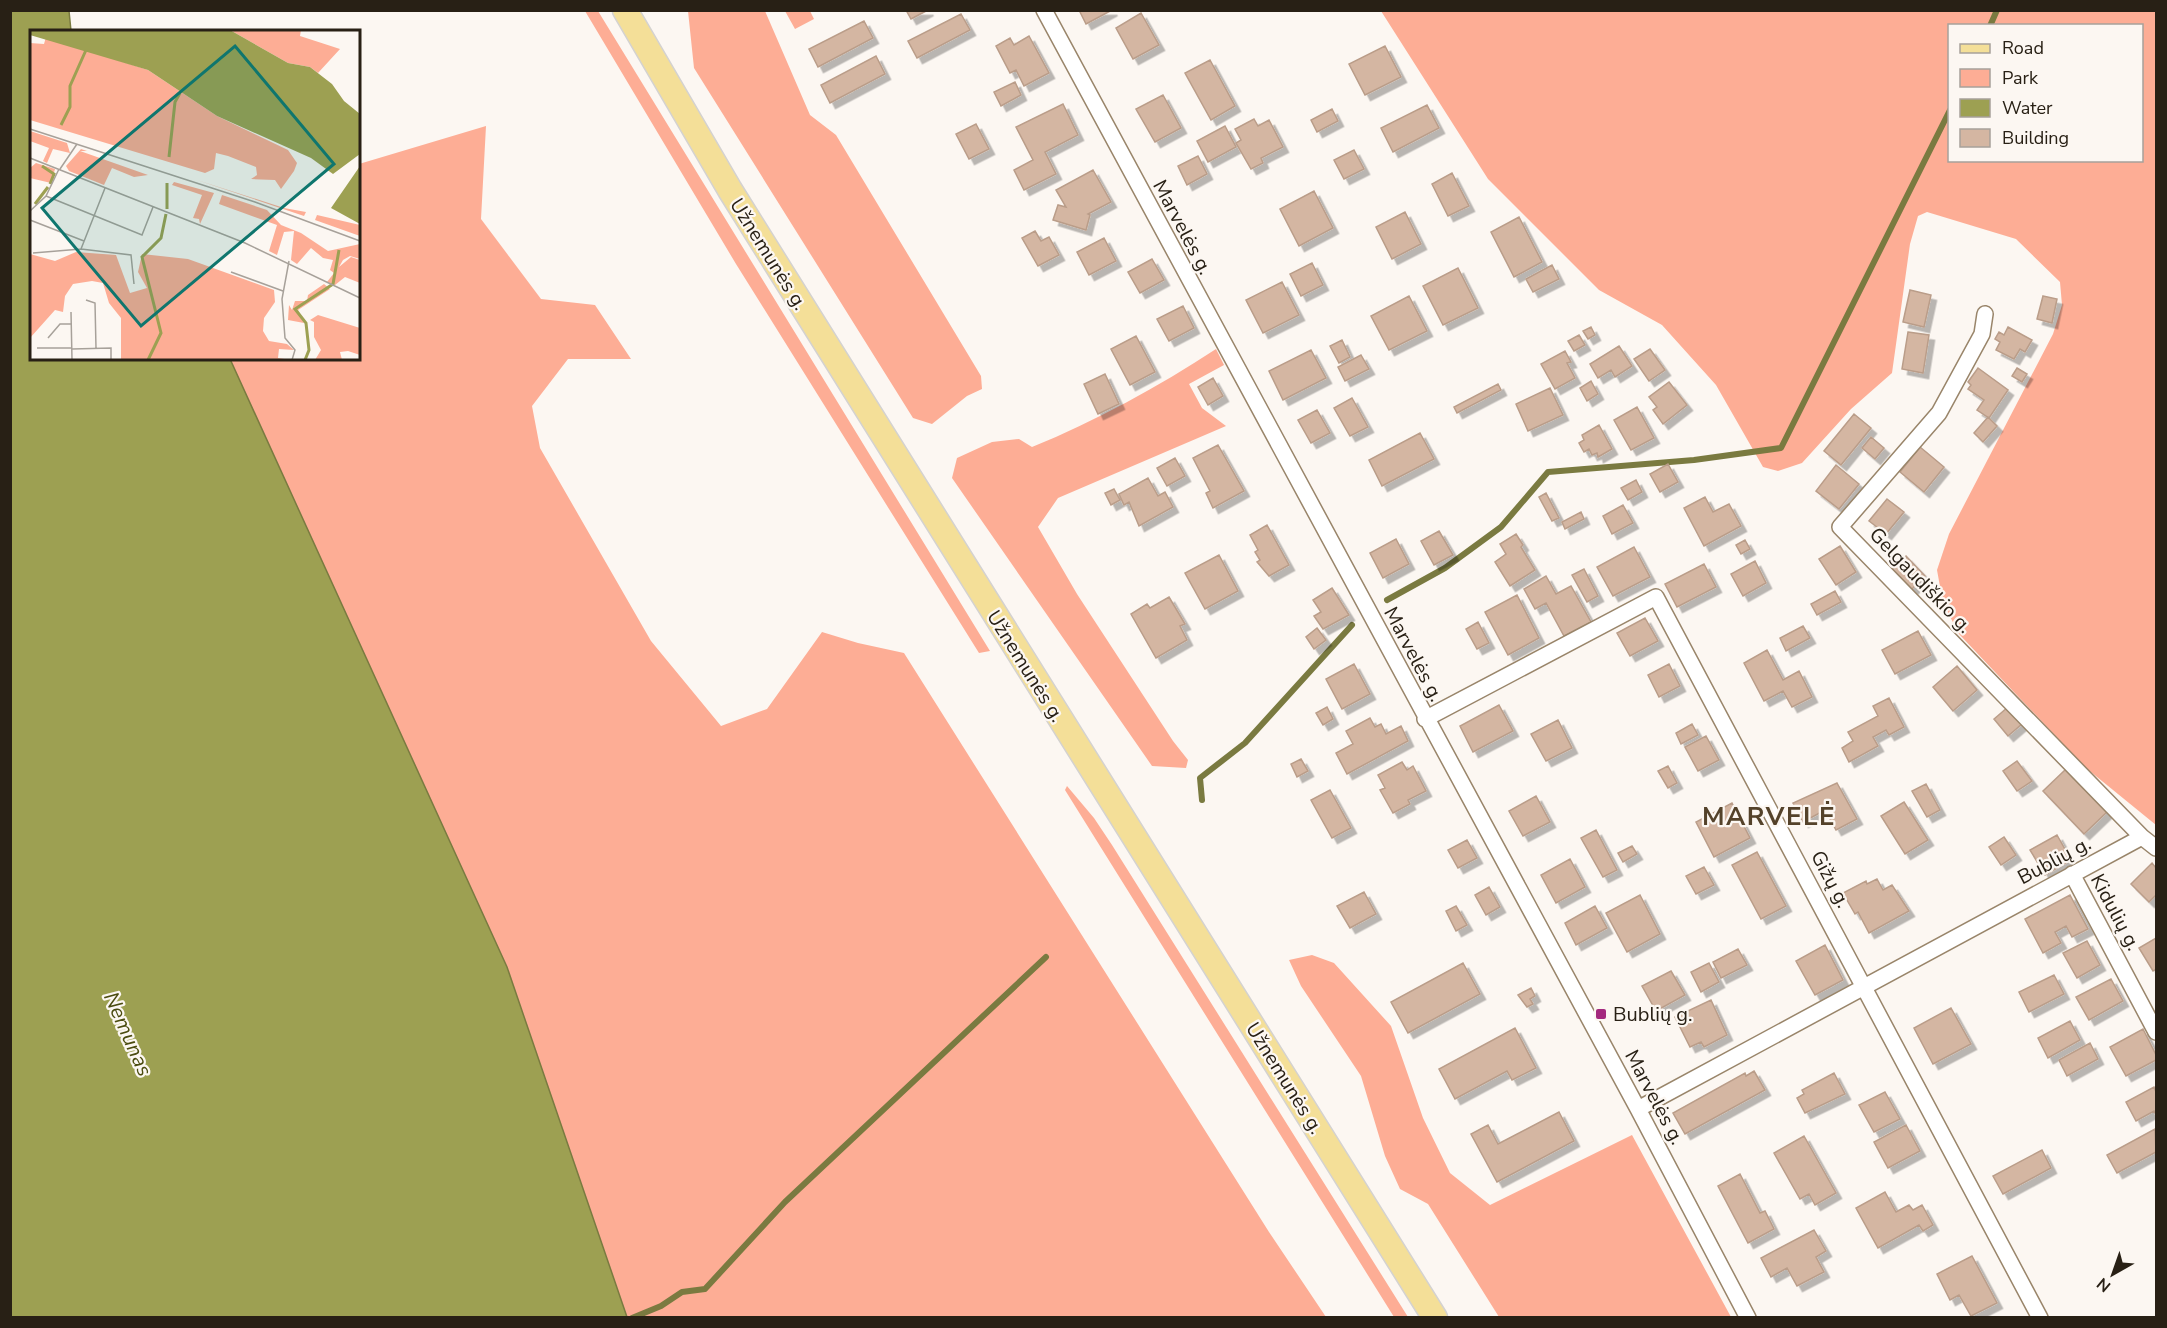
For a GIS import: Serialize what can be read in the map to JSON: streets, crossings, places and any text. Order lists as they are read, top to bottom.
{
  "streets": {
    "main road": ["Užnemunės g."],
    "street": [
      "Marvelės g.",
      "Gelgaudiškio g.",
      "Bublių g.",
      "Gižų g.",
      "Kidulių g."
    ]
  },
  "crossings": [
    ["Marvelės g.", "Bublių g."],
    ["Marvelės g.", "Gižų g."],
    ["Gelgaudiškio g.", "Bublių g."],
    ["Bublių g.", "Gižų g."],
    ["Bublių g.", "Kidulių g."]
  ],
  "districts": ["MARVELĖ"],
  "water": ["Nemunas"],
  "places": {
    "transit": ["Bublių g."]
  },
  "legend": [
    "Road",
    "Park",
    "Water",
    "Building"
  ],
  "north": "bottom left"
}
